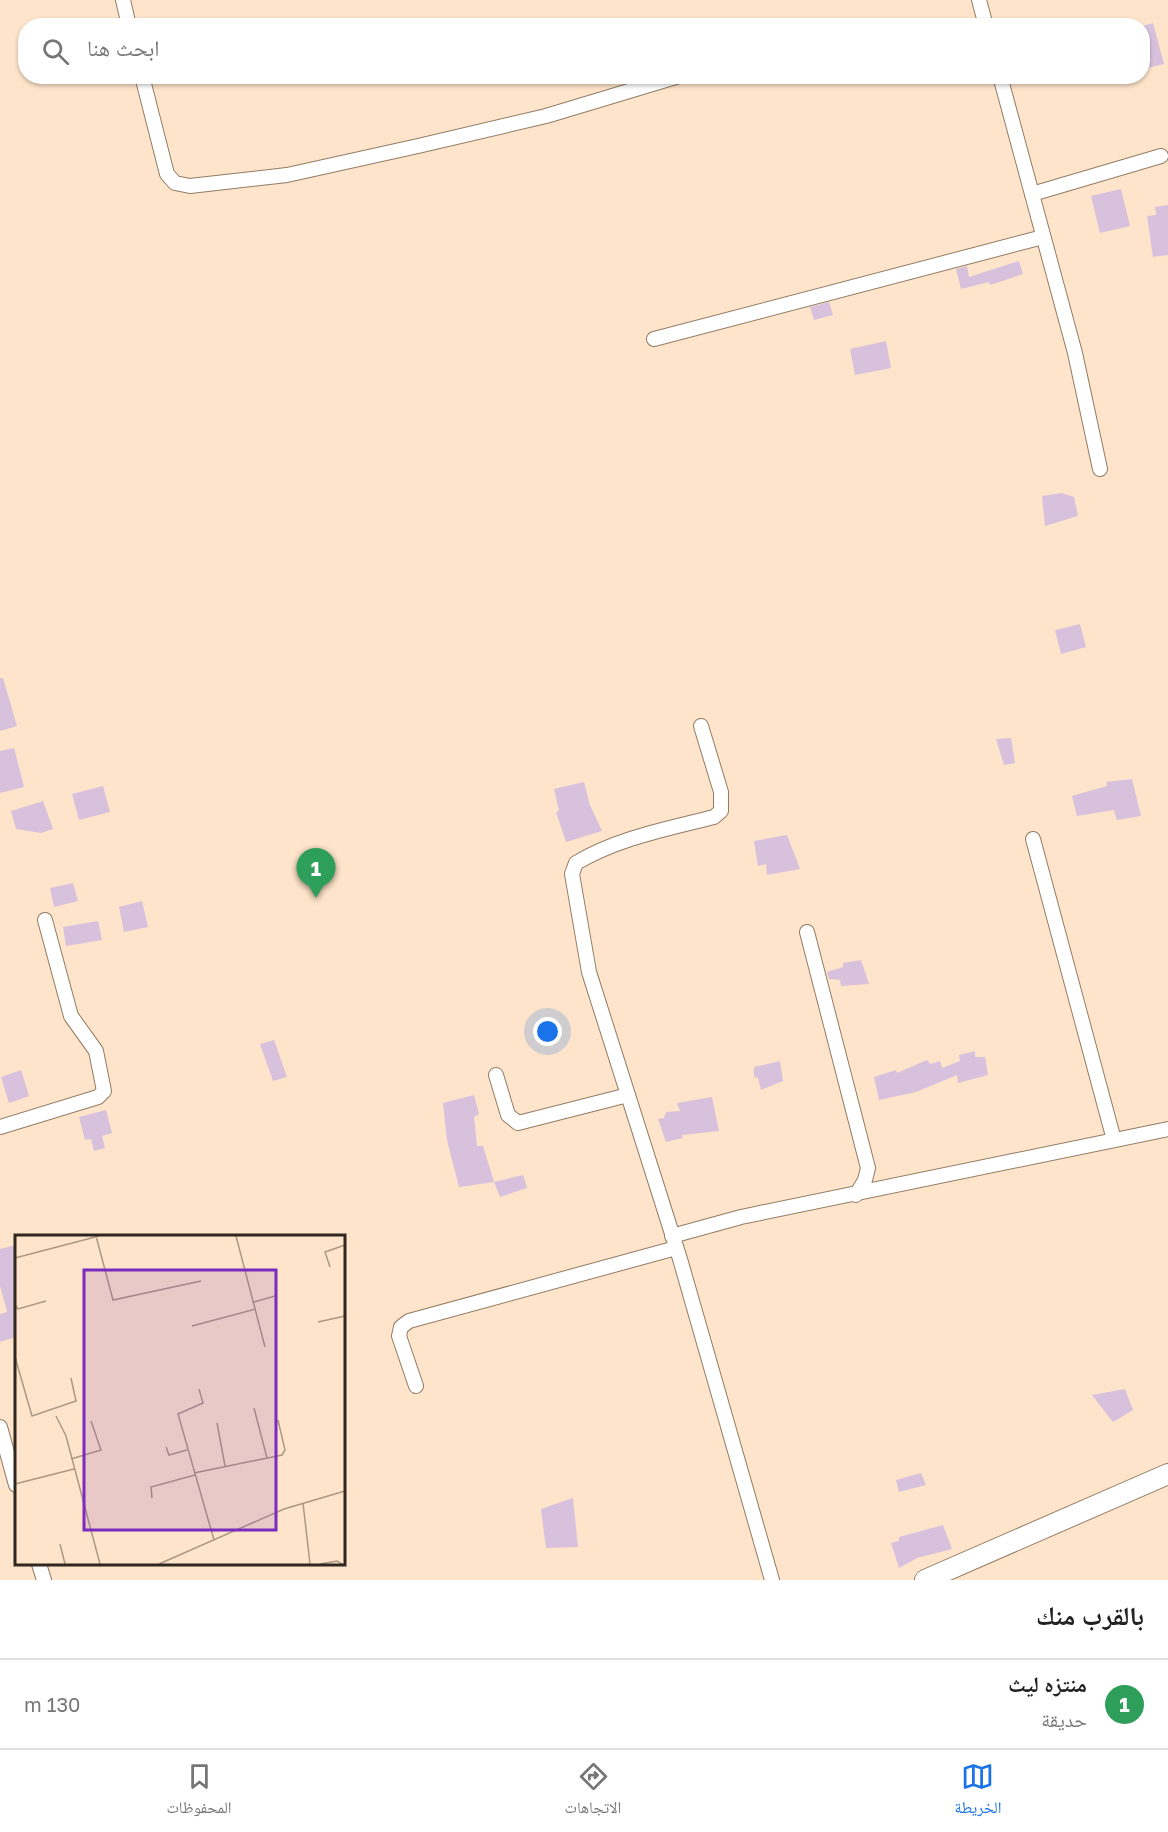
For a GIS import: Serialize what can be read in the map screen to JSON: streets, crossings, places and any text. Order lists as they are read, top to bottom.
{
  "page": {
    "search": "ابحث هنا",
    "pins": "1",
    "heading": "بالقرب منك",
    "list": [
      {
        "mark": "1",
        "name": "منتزه ليث",
        "note": "حديقة",
        "value": "130 m"
      }
    ],
    "nav": ["الخريطة", "الاتجاهات", "المحفوظات"]
  }
}
